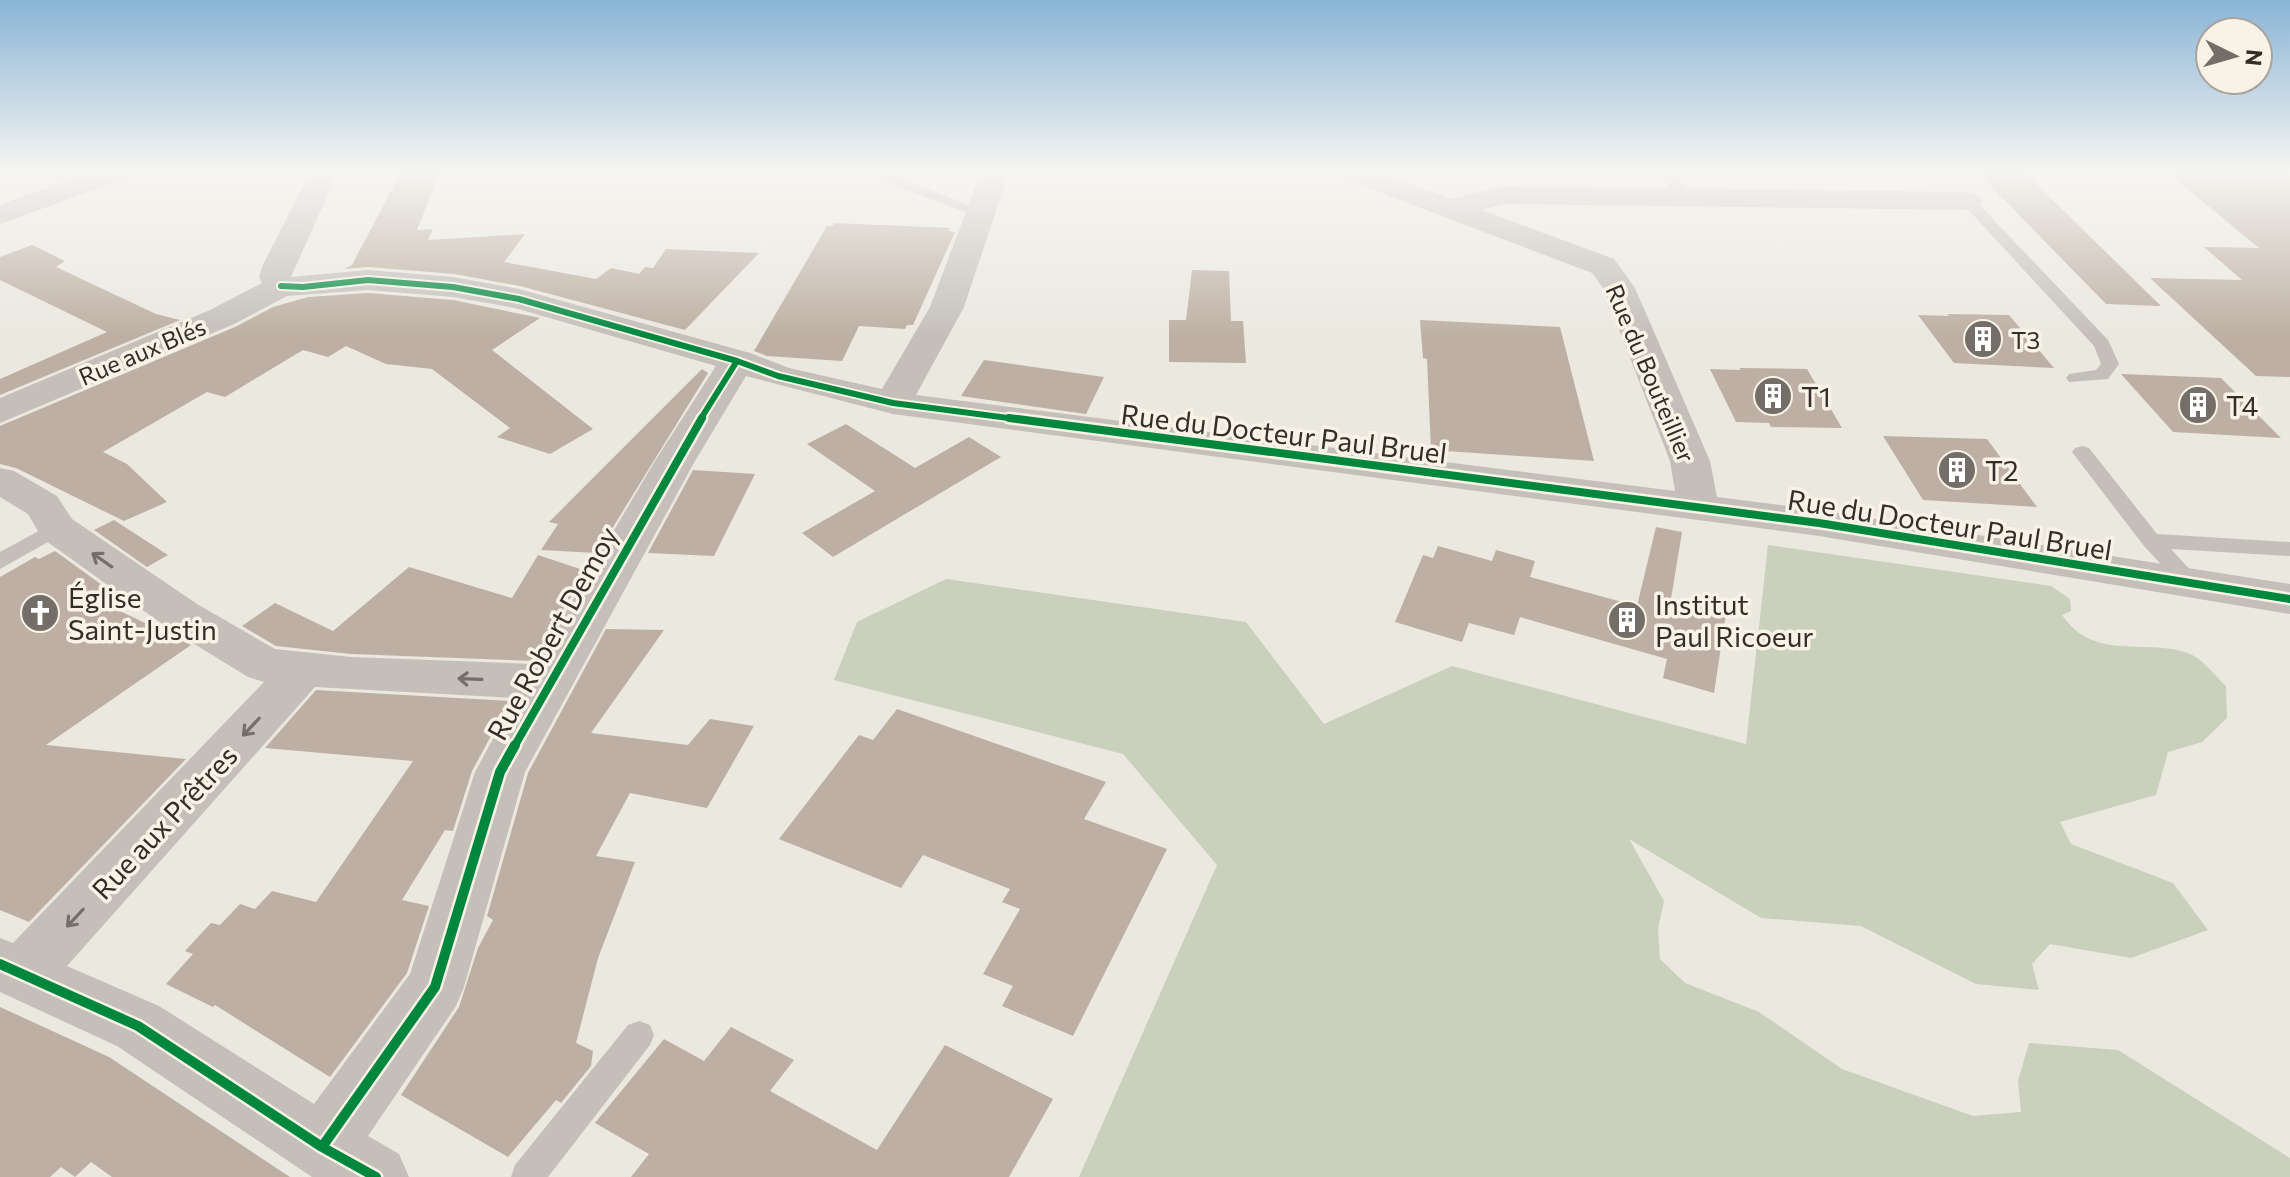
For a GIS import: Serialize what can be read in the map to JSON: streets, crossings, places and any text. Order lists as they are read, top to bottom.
{
  "streets": {
    "street": [
      "Rue aux Blés",
      "Rue du Bouteillier",
      "Rue du Docteur Paul Bruel",
      "Rue Robert Demoy",
      "Rue aux Prêtres"
    ]
  },
  "crossings": [
    ["Rue aux Blés", "Rue du Docteur Paul Bruel"],
    ["Rue du Bouteillier", "Rue du Docteur Paul Bruel"],
    ["Rue du Docteur Paul Bruel", "Rue Robert Demoy"]
  ],
  "one_way": ["Rue aux Prêtres"],
  "places": {
    "building": [
      "T3",
      "T1",
      "T4",
      "T2",
      "Institut Paul Ricoeur"
    ],
    "church": ["Église Saint-Justin"]
  },
  "north": "right"
}
